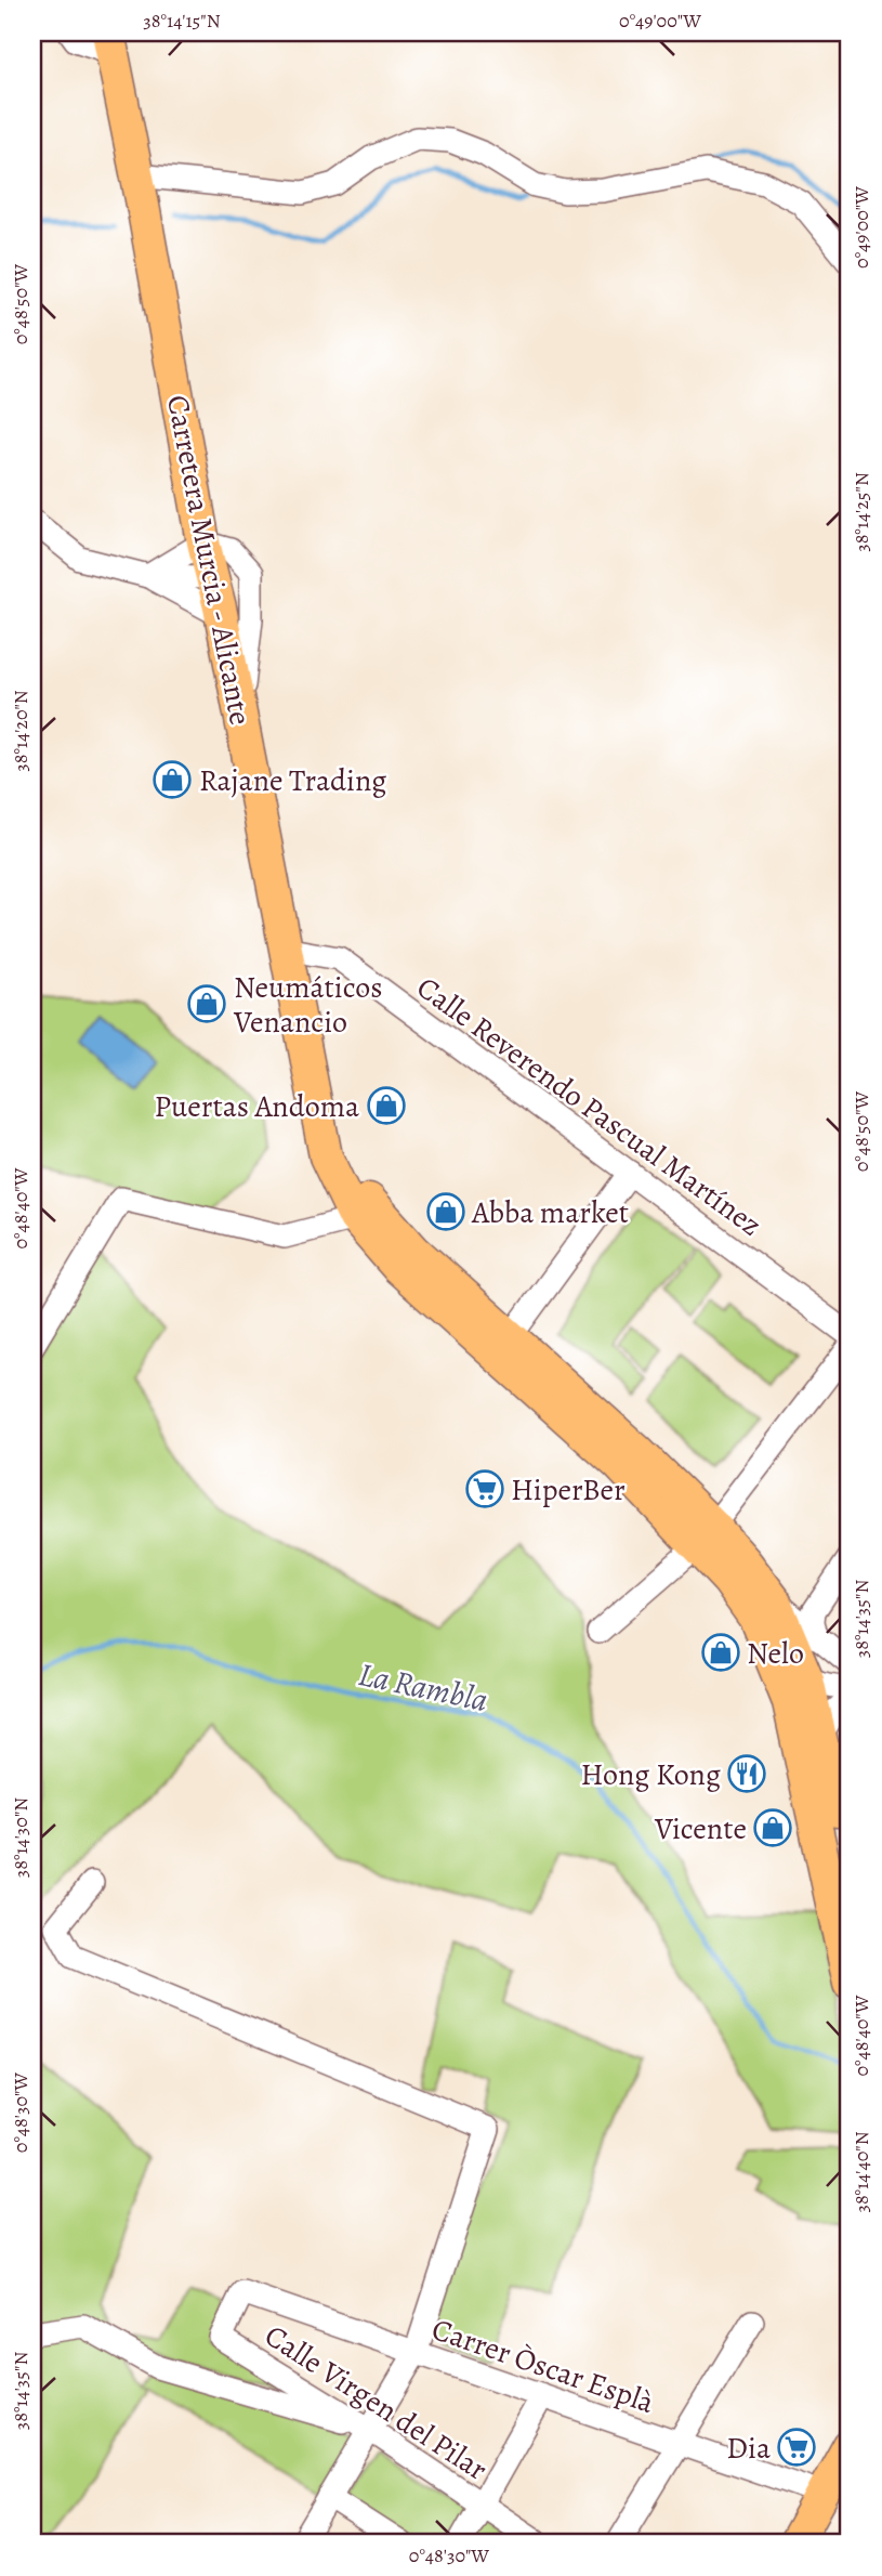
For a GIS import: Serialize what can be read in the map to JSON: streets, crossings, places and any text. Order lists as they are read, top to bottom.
{
  "streets": {
    "highway": ["Carretera Murcia - Alicante"],
    "street": ["Calle Reverendo Pascual Martínez", "Carrer Òscar Esplà", "Calle Virgen del Pilar"]
  },
  "crossings": [
    ["Carretera Murcia - Alicante", "Calle Reverendo Pascual Martínez"],
    ["Carrer Òscar Esplà", "Calle Virgen del Pilar"]
  ],
  "water": ["La Rambla"],
  "places": {
    "shop": [
      "Rajane Trading",
      "Neumáticos Venancio",
      "Puertas Andoma",
      "Abba market",
      "Nelo",
      "Vicente"
    ],
    "supermarket": ["HiperBer", "Dia"],
    "restaurant": ["Hong Kong"]
  },
  "coordinates": [
    "38°14'15\"N",
    "0°49'00\"W",
    "0°48'50\"W",
    "38°14'25\"N",
    "38°14'20\"N",
    "0°48'40\"W",
    "38°14'35\"N",
    "38°14'30\"N",
    "0°48'30\"W",
    "38°14'40\"N"
  ]
}
